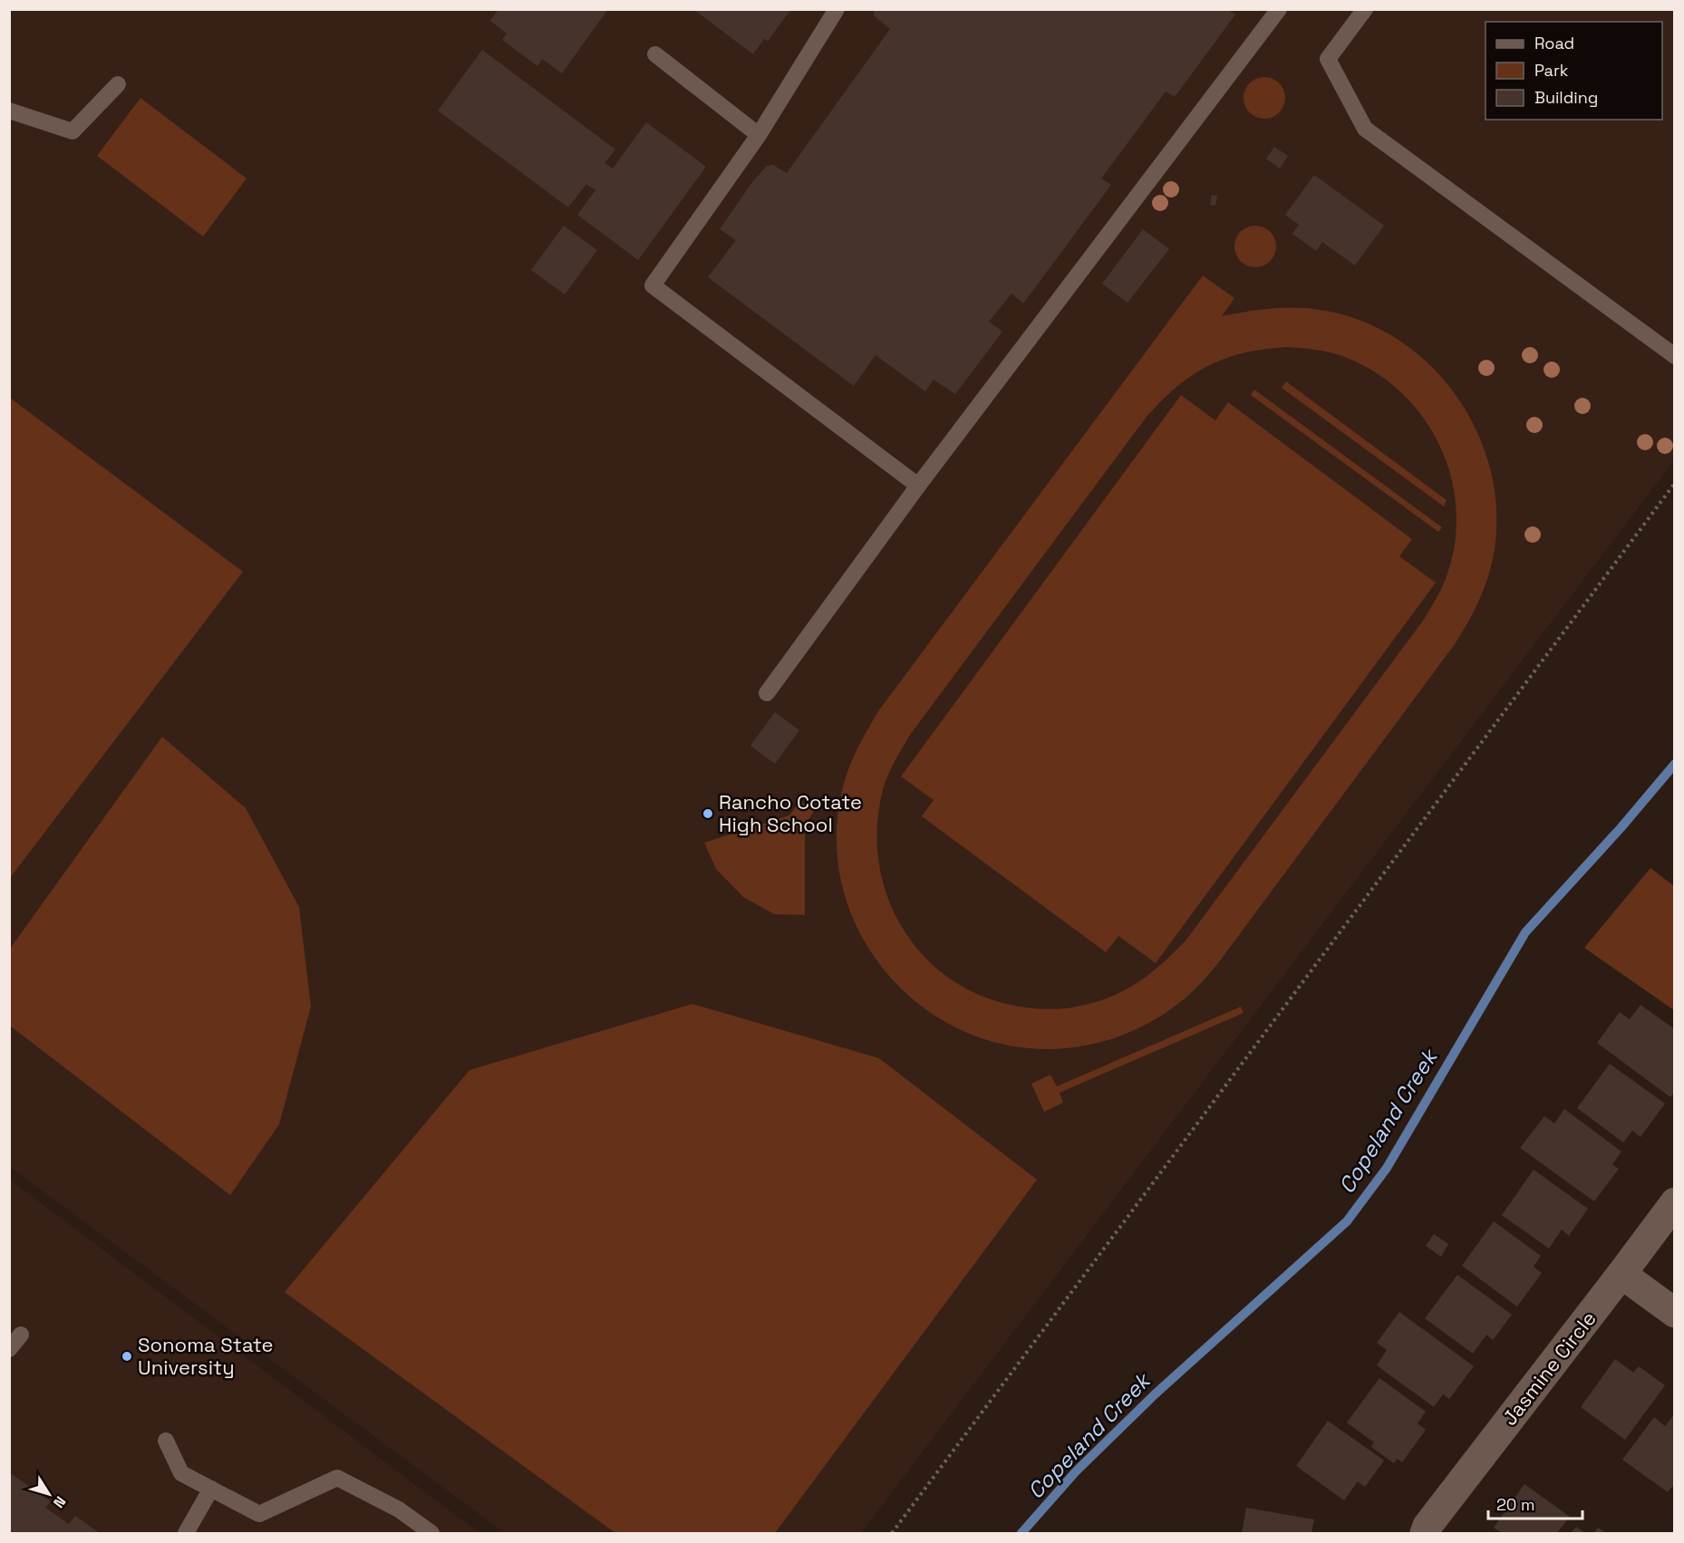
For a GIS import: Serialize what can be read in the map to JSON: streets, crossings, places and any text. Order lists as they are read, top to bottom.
{
  "streets": {
    "street": ["Jasmine Circle"]
  },
  "water": ["Copeland Creek"],
  "places": ["Rancho Cotate High School", "Sonoma State University"],
  "legend": ["Road", "Park", "Building"],
  "scale_bar": "20 m",
  "north": "bottom right"
}
